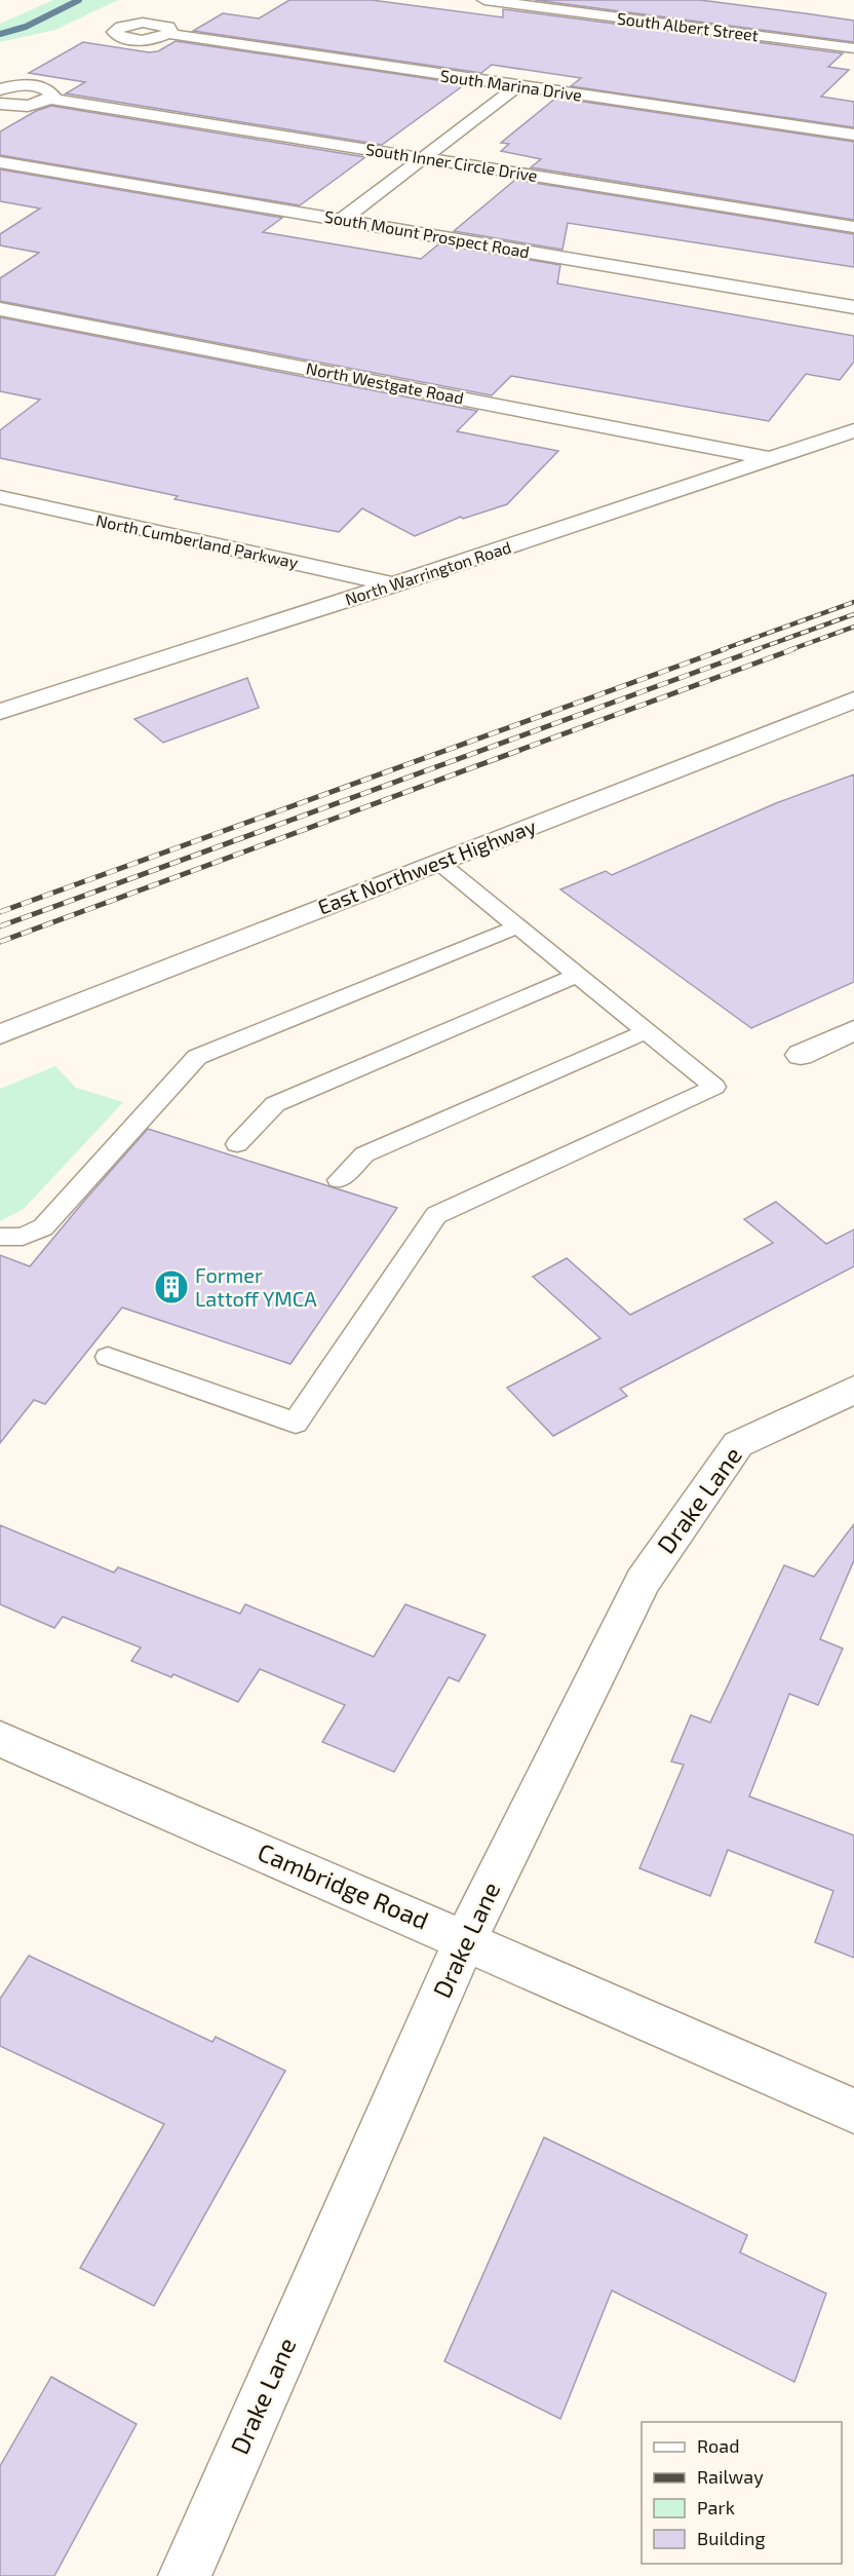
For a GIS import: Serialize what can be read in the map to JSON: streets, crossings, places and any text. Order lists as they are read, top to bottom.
{
  "streets": {
    "street": [
      "South Albert Street",
      "South Marina Drive",
      "South Inner Circle Drive",
      "South Mount Prospect Road",
      "North Westgate Road",
      "North Cumberland Parkway",
      "North Warrington Road",
      "East Northwest Highway",
      "Drake Lane",
      "Cambridge Road"
    ]
  },
  "crossings": [
    ["North Westgate Road", "North Warrington Road"],
    ["North Cumberland Parkway", "North Warrington Road"],
    ["Drake Lane", "Cambridge Road"]
  ],
  "places": {
    "building": ["Former Lattoff YMCA"]
  },
  "legend": [
    "Road",
    "Railway",
    "Park",
    "Building"
  ]
}
